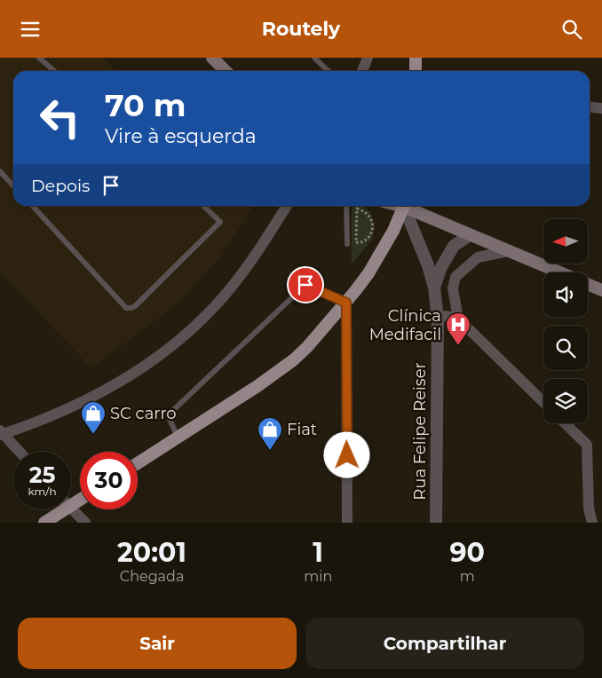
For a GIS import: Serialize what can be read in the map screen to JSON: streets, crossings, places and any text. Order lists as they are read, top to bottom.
{
  "streets": {
    "street": ["Rua Felipe Reiser"]
  },
  "places": {
    "hospital": ["Clínica Medifacil"],
    "shop": ["SC carro", "Fiat"]
  },
  "north": "left",
  "page": {
    "header": "Routely",
    "turn": ["70 m", "Vire à esquerda"],
    "then": "Depois",
    "speed": "25 km/h",
    "limit": "30",
    "eta": [
      "20:01",
      "Chegada",
      "1",
      "min",
      "90",
      "m"
    ],
    "buttons": ["Sair", "Compartilhar"]
  }
}
